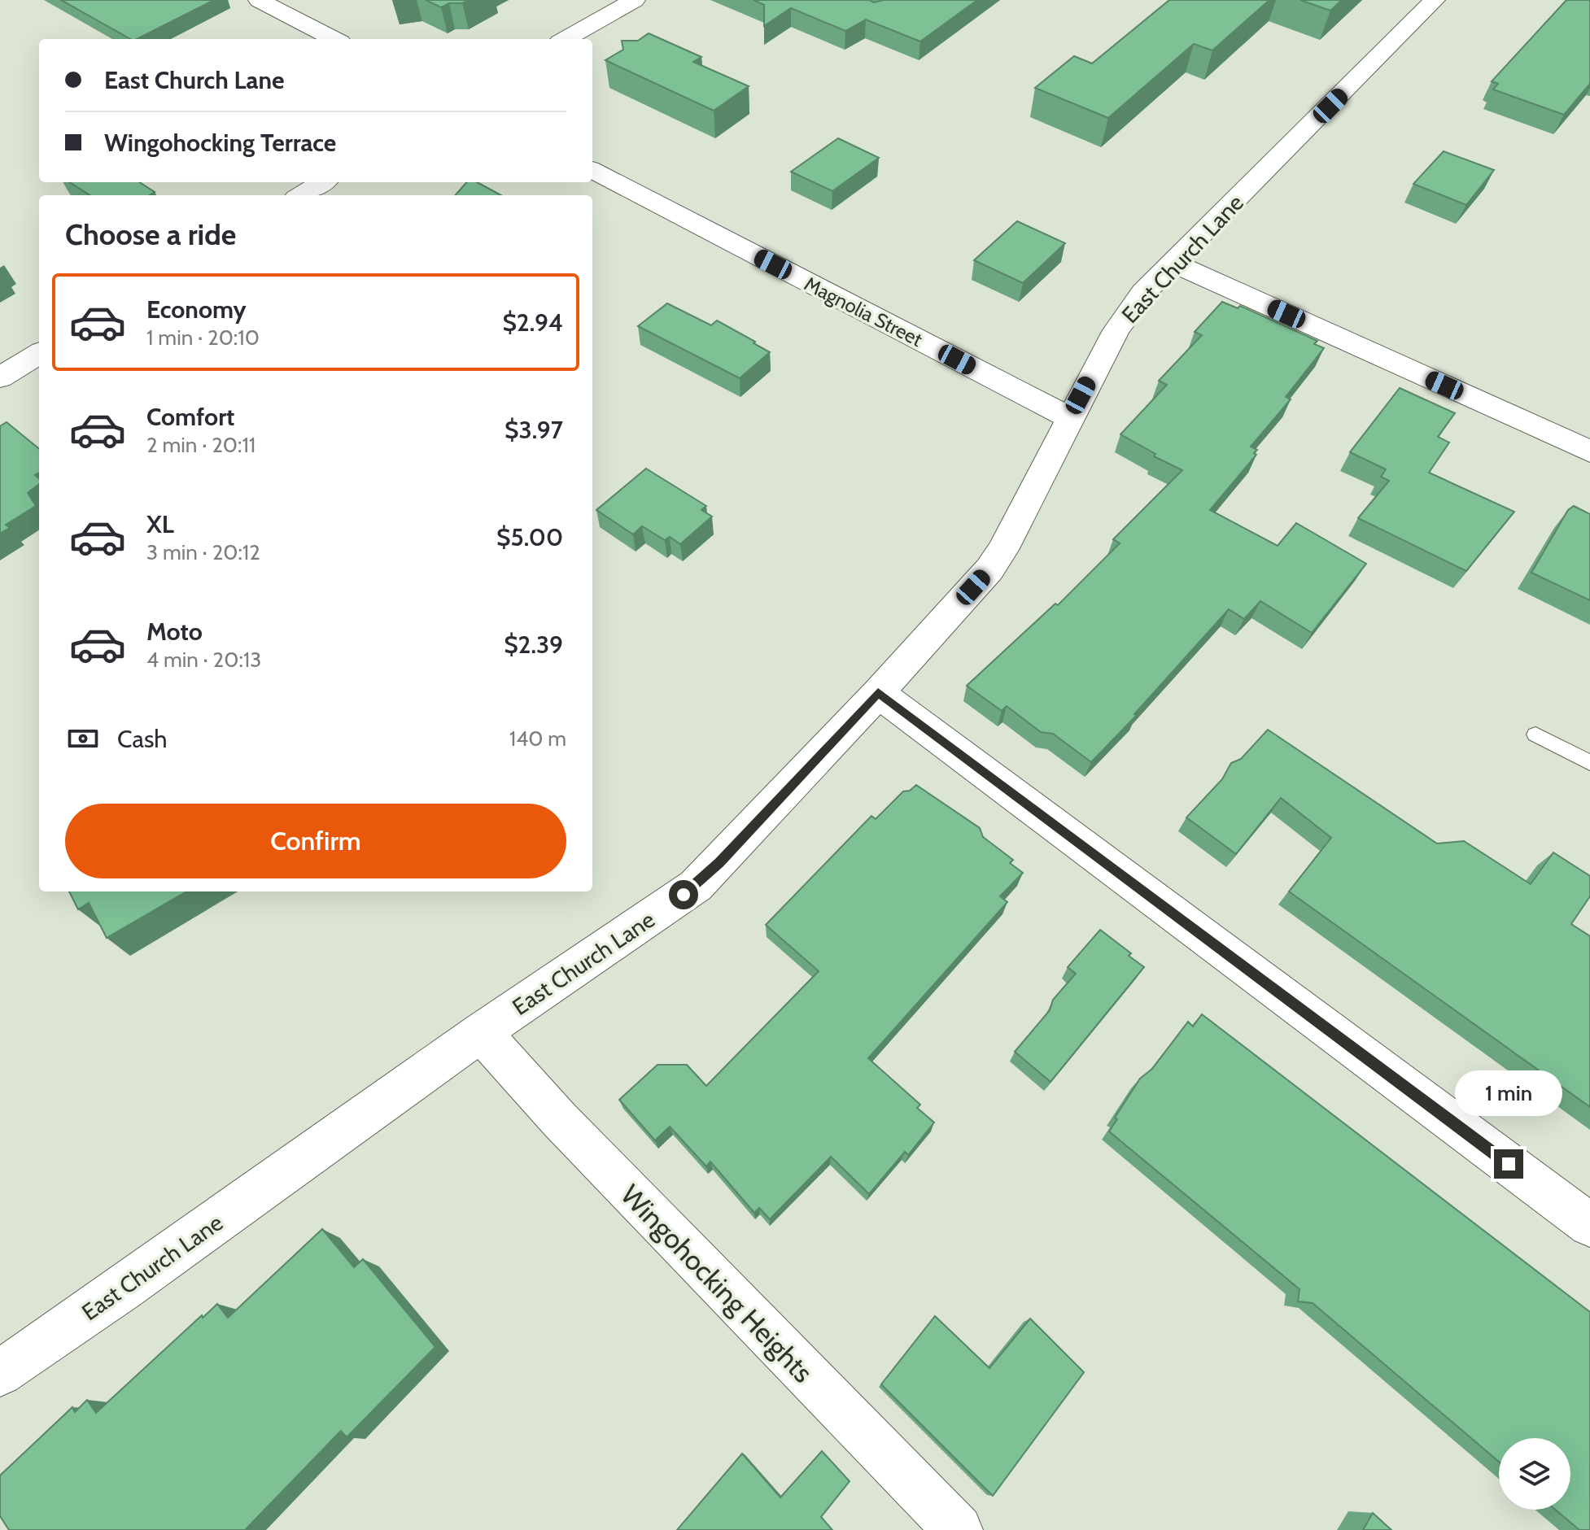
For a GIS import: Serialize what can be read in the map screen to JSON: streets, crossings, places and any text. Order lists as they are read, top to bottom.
{
  "streets": {
    "street": ["East Church Lane", "Magnolia Street", "Wingohocking Heights"]
  },
  "crossings": [
    ["East Church Lane", "Magnolia Street"],
    ["East Church Lane", "Wingohocking Heights"]
  ],
  "page": {
    "banner": ["East Church Lane", "Wingohocking Terrace"],
    "heading": "Choose a ride",
    "list": [
      {
        "name": "Economy",
        "note": "1 min · 20:10",
        "value": "$2.94"
      },
      {
        "name": "Comfort",
        "note": "2 min · 20:11",
        "value": "$3.97"
      },
      {
        "name": "XL",
        "note": "3 min · 20:12",
        "value": "$5.00"
      },
      {
        "name": "Moto",
        "note": "4 min · 20:13",
        "value": "$2.39"
      }
    ],
    "pay": ["Cash", "140 m"],
    "buttons": "Confirm",
    "bubble": "1 min"
  }
}
